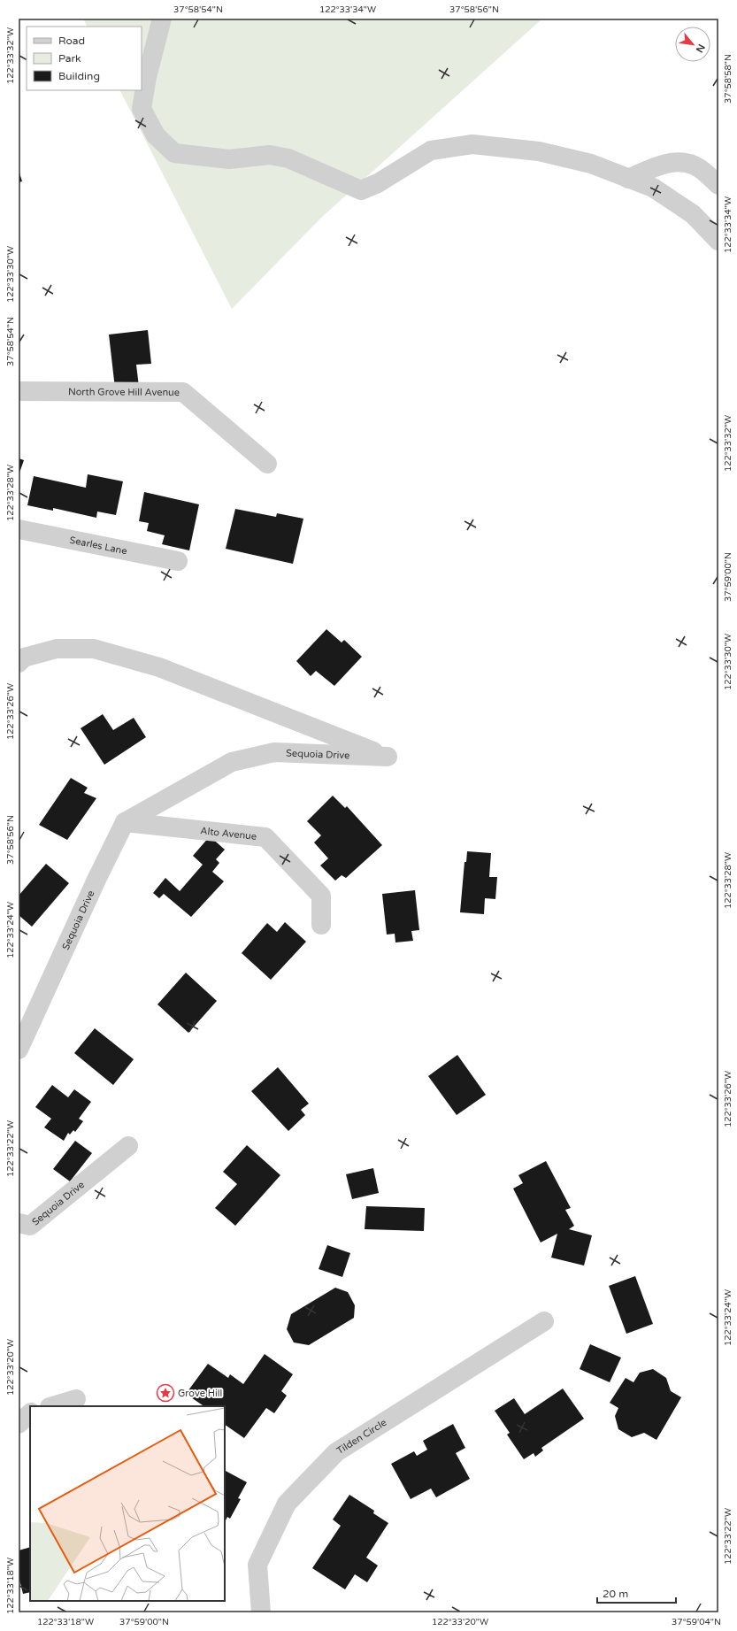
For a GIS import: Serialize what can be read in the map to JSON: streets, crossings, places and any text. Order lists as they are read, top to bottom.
{
  "streets": {
    "street": [
      "North Grove Hill Avenue",
      "Searles Lane",
      "Sequoia Drive",
      "Alto Avenue",
      "Tilden Circle"
    ]
  },
  "crossings": [
    ["Sequoia Drive", "Alto Avenue"]
  ],
  "places": {
    "place": ["Grove Hill"]
  },
  "legend": ["Road", "Park", "Building"],
  "scale_bar": "20 m",
  "north": "bottom right",
  "coordinates": [
    "37°58'54\"N",
    "122°33'34\"W",
    "37°58'56\"N",
    "122°33'32\"W",
    "37°58'58\"N",
    "122°33'30\"W",
    "122°33'28\"W",
    "37°59'00\"N",
    "122°33'26\"W",
    "122°33'24\"W",
    "122°33'22\"W",
    "122°33'20\"W",
    "122°33'18\"W",
    "37°59'04\"N"
  ]
}
